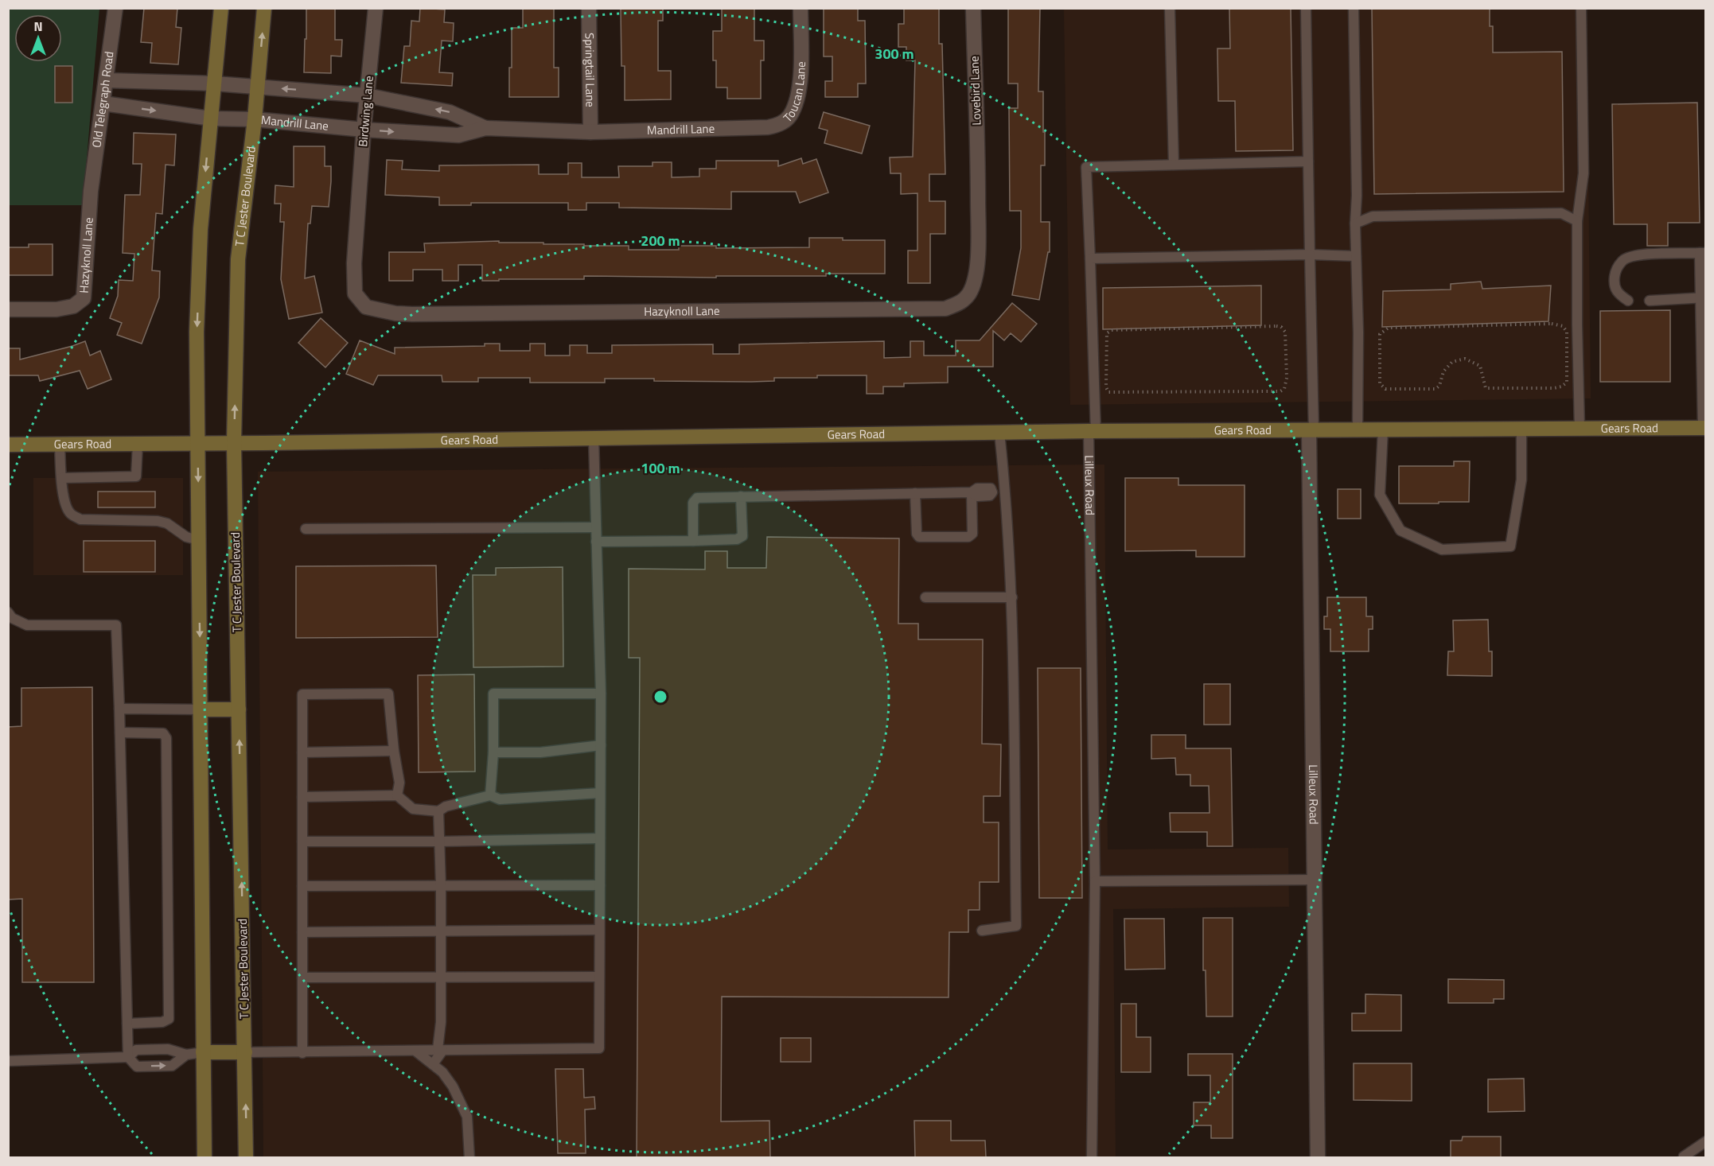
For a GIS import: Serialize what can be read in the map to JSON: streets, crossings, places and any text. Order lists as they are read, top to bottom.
{
  "streets": {
    "main road": ["T C Jester Boulevard", "Gears Road"],
    "street": [
      "Springtail Lane",
      "Toucan Lane",
      "Lovebird Lane",
      "Old Telegraph Road",
      "Birdwing Lane",
      "Mandrill Lane",
      "Hazyknoll Lane",
      "Lilleux Road"
    ]
  },
  "crossings": [
    ["Springtail Lane", "Mandrill Lane"],
    ["Toucan Lane", "Mandrill Lane"],
    ["Lovebird Lane", "Hazyknoll Lane"],
    ["Old Telegraph Road", "Mandrill Lane"],
    ["Old Telegraph Road", "Hazyknoll Lane"],
    ["Birdwing Lane", "Mandrill Lane"],
    ["Birdwing Lane", "Hazyknoll Lane"],
    ["Mandrill Lane", "T C Jester Boulevard"],
    ["T C Jester Boulevard", "Gears Road"],
    ["Gears Road", "Lilleux Road"]
  ],
  "north": "top",
  "rings": ["300 m", "200 m", "100 m"]
}
